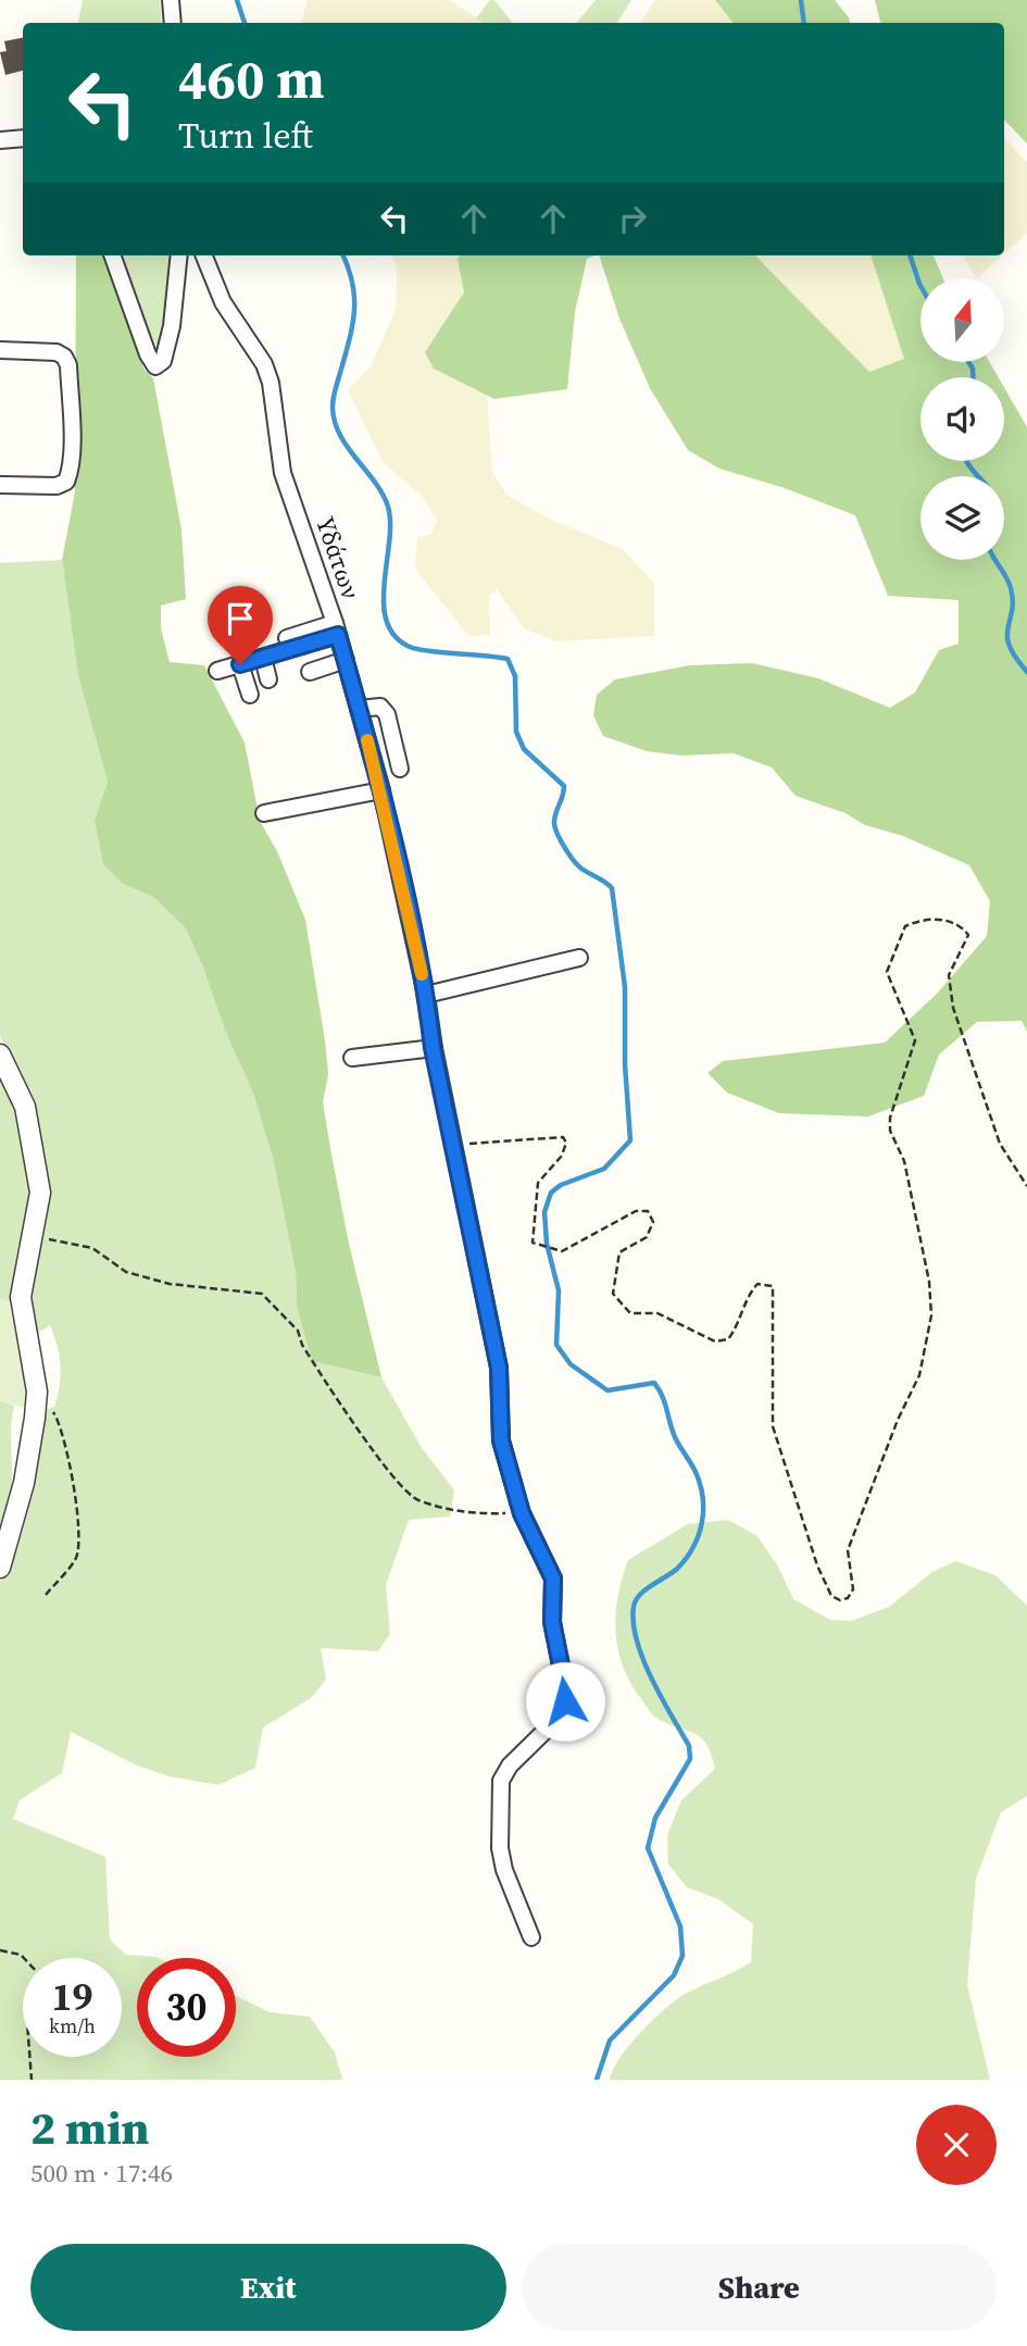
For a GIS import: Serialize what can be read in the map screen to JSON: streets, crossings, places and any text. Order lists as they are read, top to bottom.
{
  "streets": {
    "street": ["Υδάτων"]
  },
  "north": "top",
  "page": {
    "turn": ["460 m", "Turn left"],
    "speed": "19 km/h",
    "limit": "30",
    "heading": ["2 min", "500 m · 17:46"],
    "buttons": ["Exit", "Share"]
  }
}
